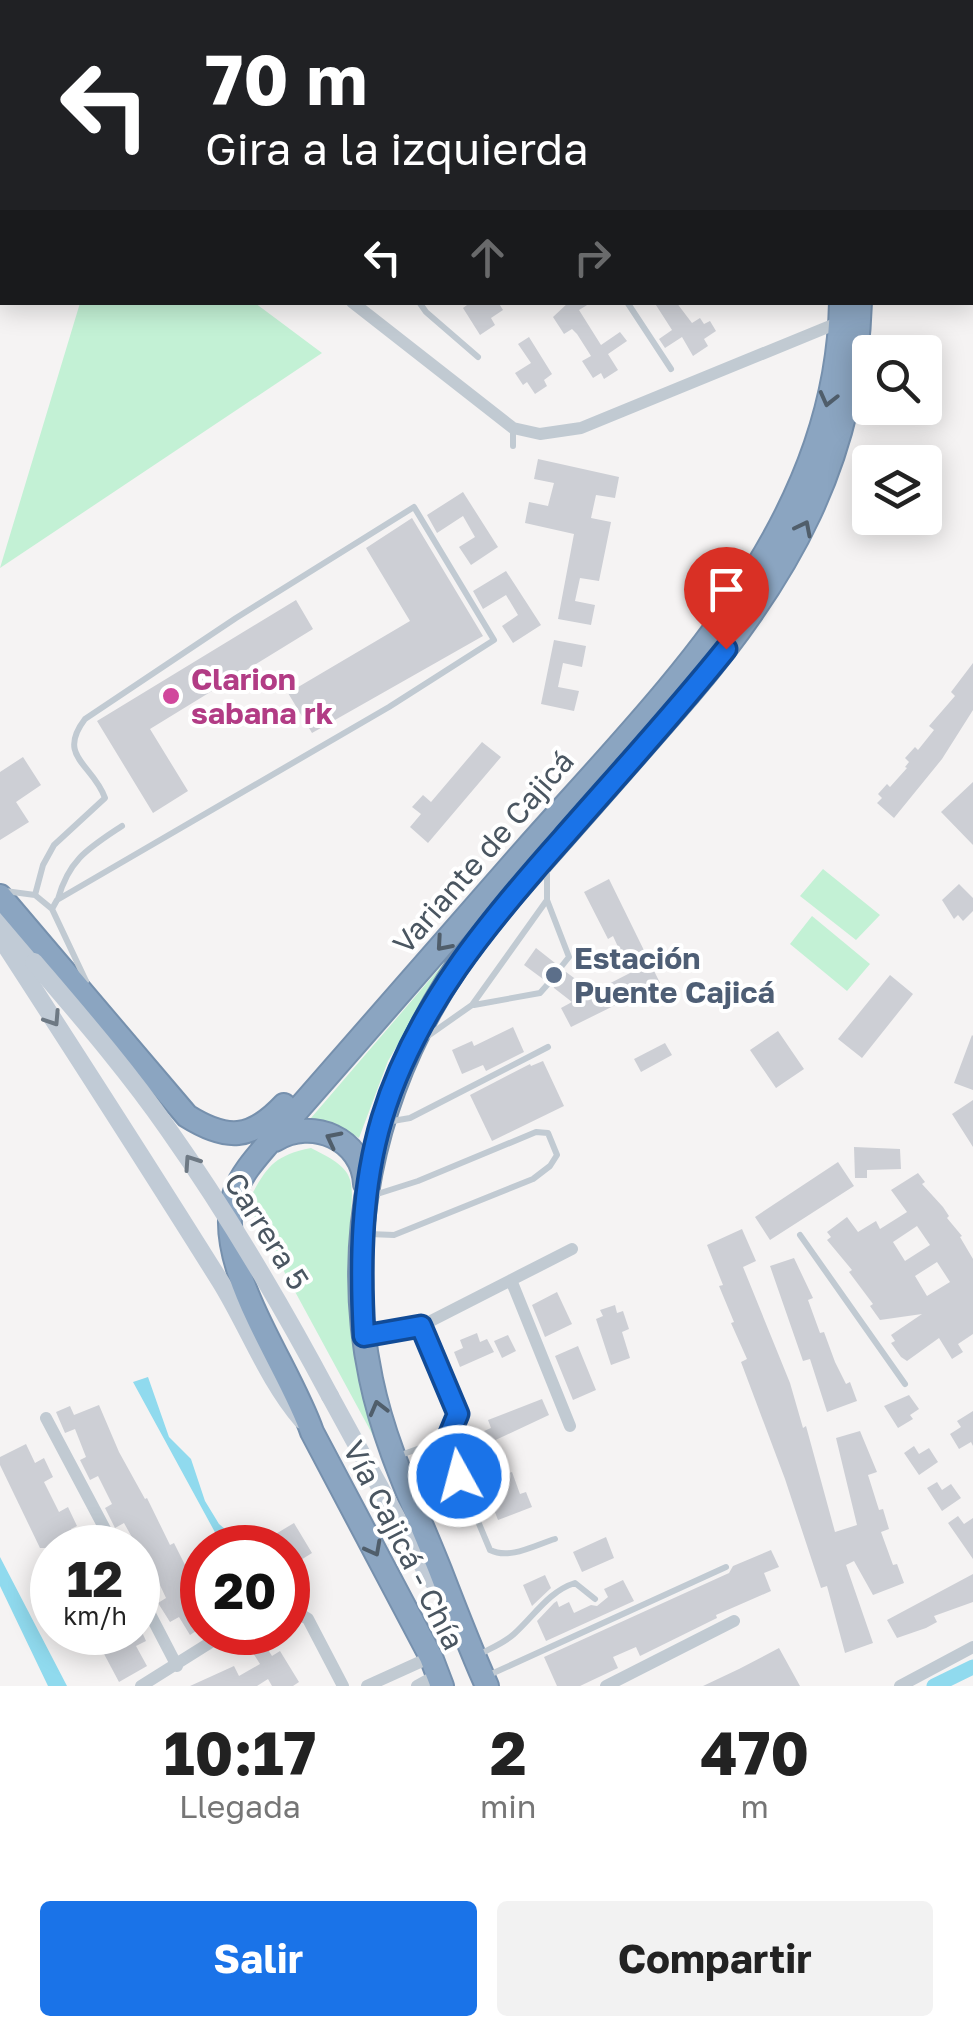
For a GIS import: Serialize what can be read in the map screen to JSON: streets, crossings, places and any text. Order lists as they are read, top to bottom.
{
  "streets": {
    "highway": ["Variante de Cajicá", "Vía Cajicá - Chía"],
    "main road": ["Carrera 5"]
  },
  "crossings": [
    ["Variante de Cajicá", "Carrera 5"],
    ["Variante de Cajicá", "Vía Cajicá - Chía"]
  ],
  "one_way": ["Vía Cajicá - Chía"],
  "places": ["Clarion sabana rk", "Estación Puente Cajicá"],
  "page": {
    "turn": ["70 m", "Gira a la izquierda"],
    "speed": "12 km/h",
    "limit": "20",
    "eta": [
      "10:17",
      "Llegada",
      "2",
      "min",
      "470",
      "m"
    ],
    "buttons": ["Salir", "Compartir"]
  }
}
